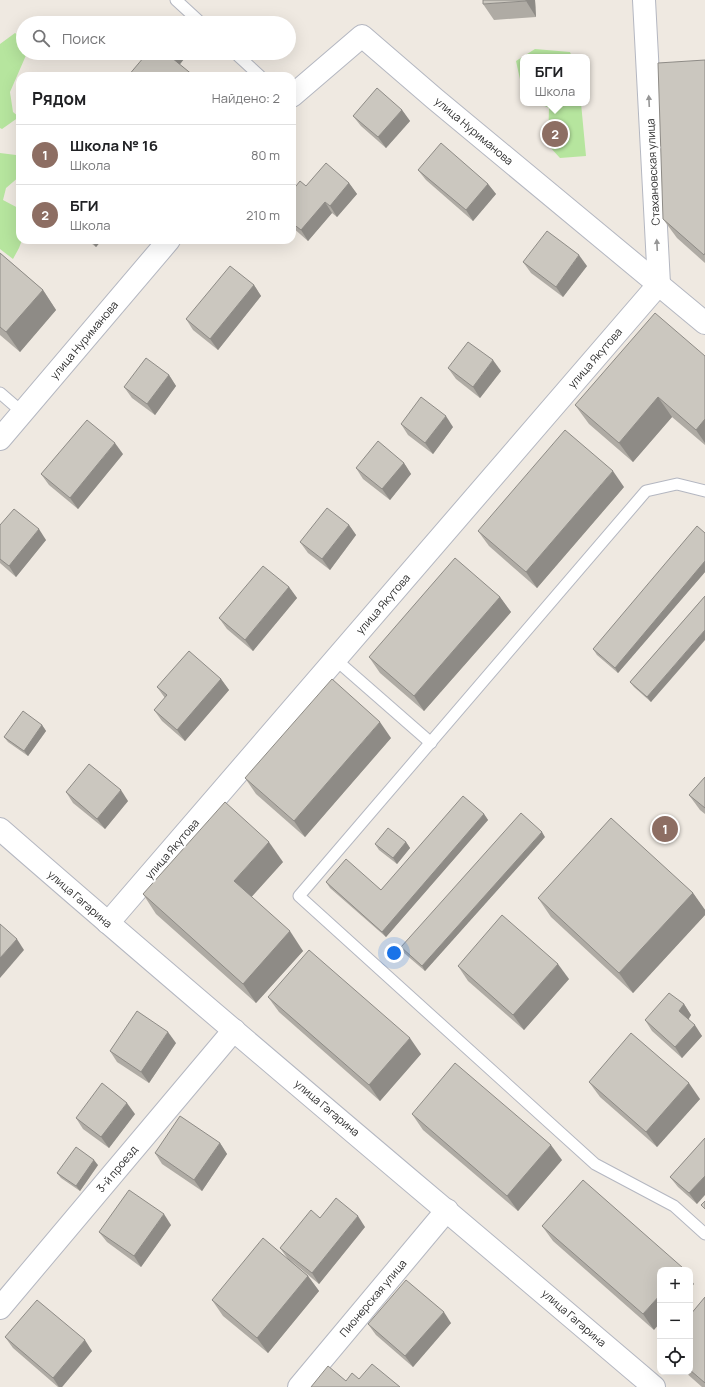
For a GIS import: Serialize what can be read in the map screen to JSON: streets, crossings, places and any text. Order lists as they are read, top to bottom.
{
  "streets": {
    "street": [
      "улица Нуриманова",
      "Стахановская улица",
      "улица Якутова",
      "улица Гагарина",
      "3-й проезд",
      "Пионерская улица"
    ]
  },
  "crossings": [
    ["улица Нуриманова", "Стахановская улица"],
    ["улица Нуриманова", "улица Якутова"],
    ["Стахановская улица", "улица Якутова"],
    ["улица Якутова", "улица Гагарина"],
    ["улица Гагарина", "3-й проезд"],
    ["улица Гагарина", "Пионерская улица"]
  ],
  "one_way": ["Стахановская улица"],
  "page": {
    "search": "Поиск",
    "popup": ["БГИ", "Школа"],
    "heading": ["Рядом", "Найдено: 2"],
    "pins": ["2", "1"],
    "list": [
      {
        "mark": "1",
        "name": "Школа № 16",
        "note": "Школа",
        "value": "80 m"
      },
      {
        "mark": "2",
        "name": "БГИ",
        "note": "Школа",
        "value": "210 m"
      }
    ],
    "map_buttons": ["+", "−"]
  }
}
